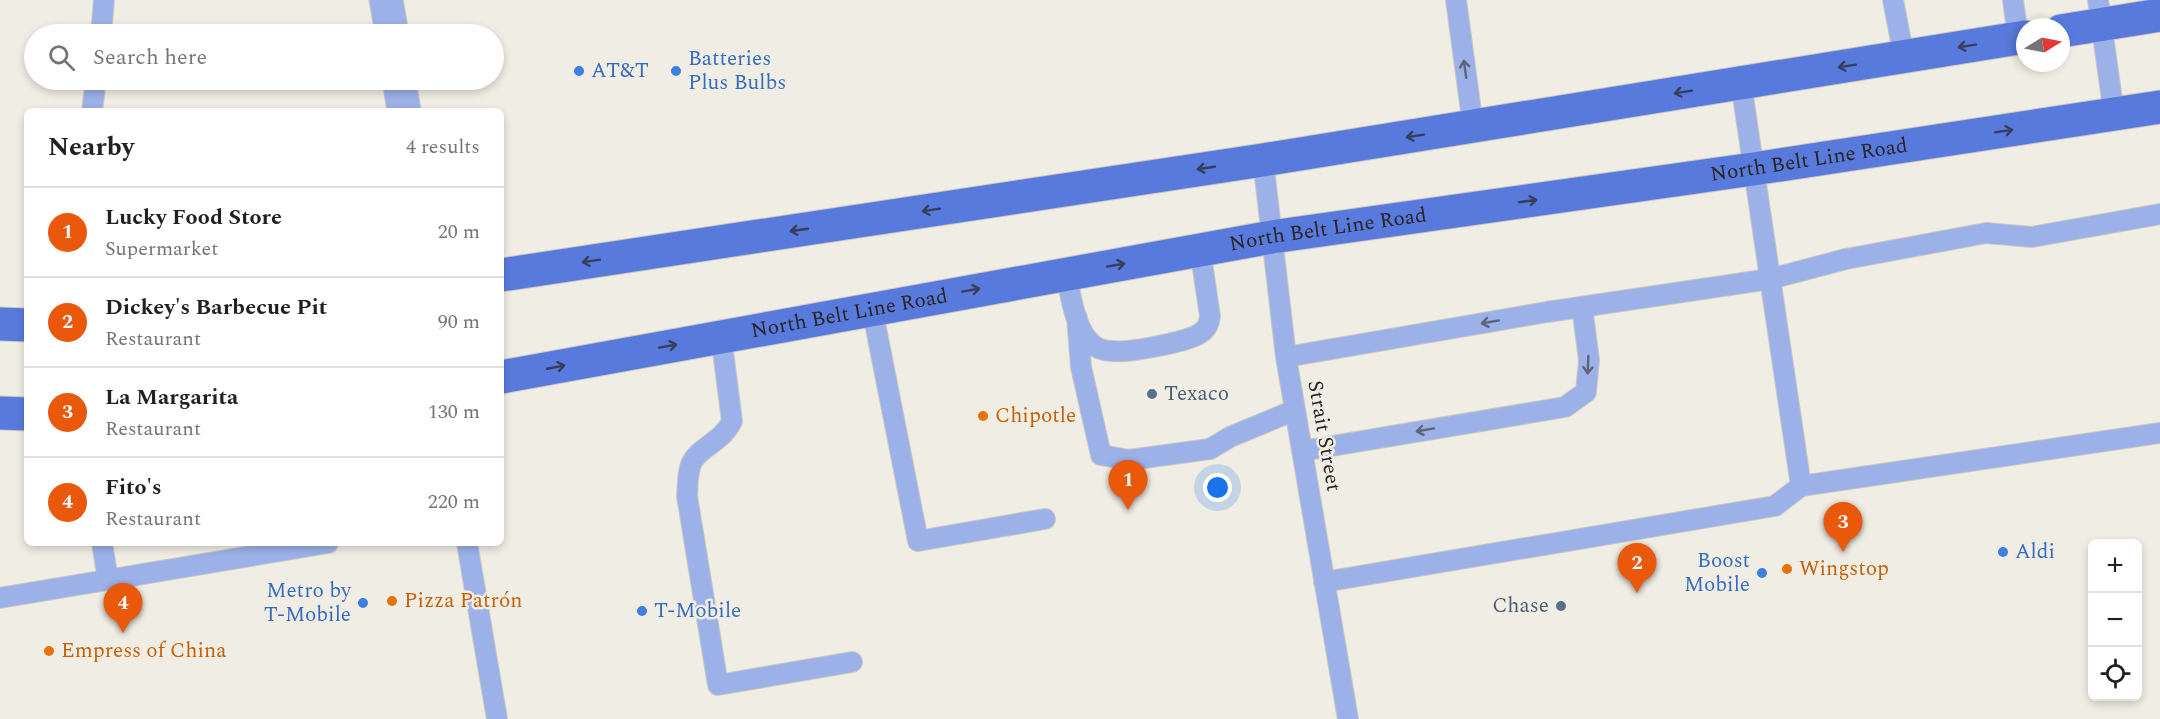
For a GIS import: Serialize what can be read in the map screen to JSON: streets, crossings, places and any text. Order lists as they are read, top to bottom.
{
  "streets": {
    "main road": ["North Belt Line Road"],
    "lane": ["Strait Street"]
  },
  "crossings": [
    ["North Belt Line Road", "Strait Street"]
  ],
  "places": [
    "AT&T",
    "Batteries Plus Bulbs",
    "Texaco",
    "Chipotle",
    "Aldi",
    "Wingstop",
    "Boost Mobile",
    "Pizza Patrón",
    "Metro by T-Mobile",
    "Chase",
    "T-Mobile",
    "Empress of China"
  ],
  "north": "right",
  "page": {
    "search": "Search here",
    "heading": ["Nearby", "4 results"],
    "list": [
      {
        "mark": "1",
        "name": "Lucky Food Store",
        "note": "Supermarket",
        "value": "20 m"
      },
      {
        "mark": "2",
        "name": "Dickey's Barbecue Pit",
        "note": "Restaurant",
        "value": "90 m"
      },
      {
        "mark": "3",
        "name": "La Margarita",
        "note": "Restaurant",
        "value": "130 m"
      },
      {
        "mark": "4",
        "name": "Fito's",
        "note": "Restaurant",
        "value": "220 m"
      }
    ],
    "pins": [
      "1",
      "3",
      "2",
      "4"
    ],
    "map_buttons": ["+", "−"]
  }
}
